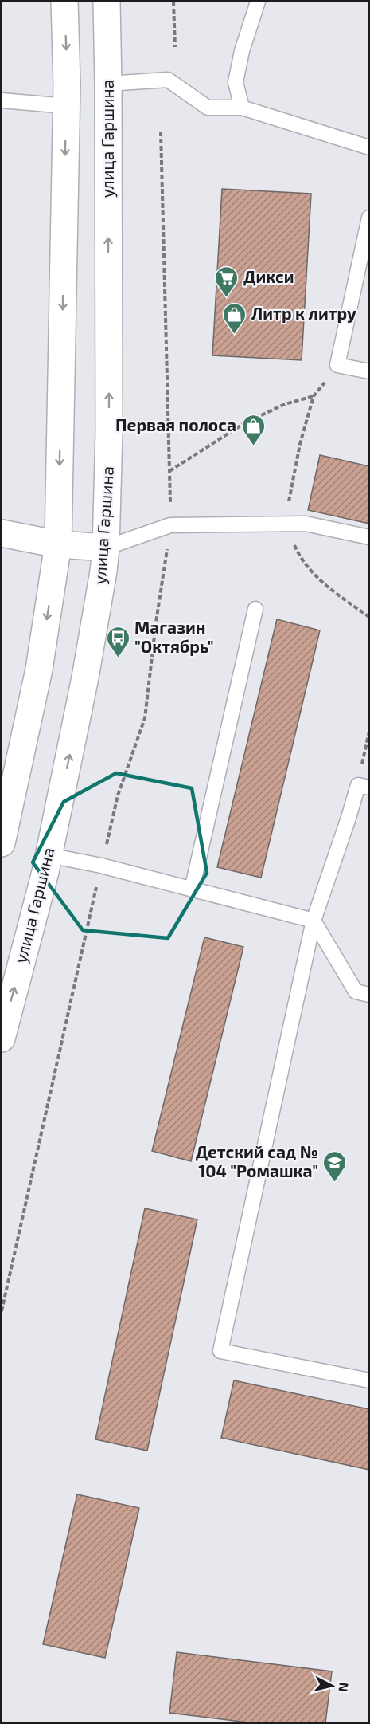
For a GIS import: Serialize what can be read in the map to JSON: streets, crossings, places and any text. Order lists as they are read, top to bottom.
{
  "streets": {
    "main road": ["улица Гаршина"]
  },
  "places": {
    "supermarket": ["Дикси"],
    "shop": ["Литр к литру", "Первая полоса"],
    "bus stop": ["Магазин \"Октябрь\""],
    "school or university": ["Детский сад № 104 \"Ромашка\""]
  },
  "north": "right"
}
